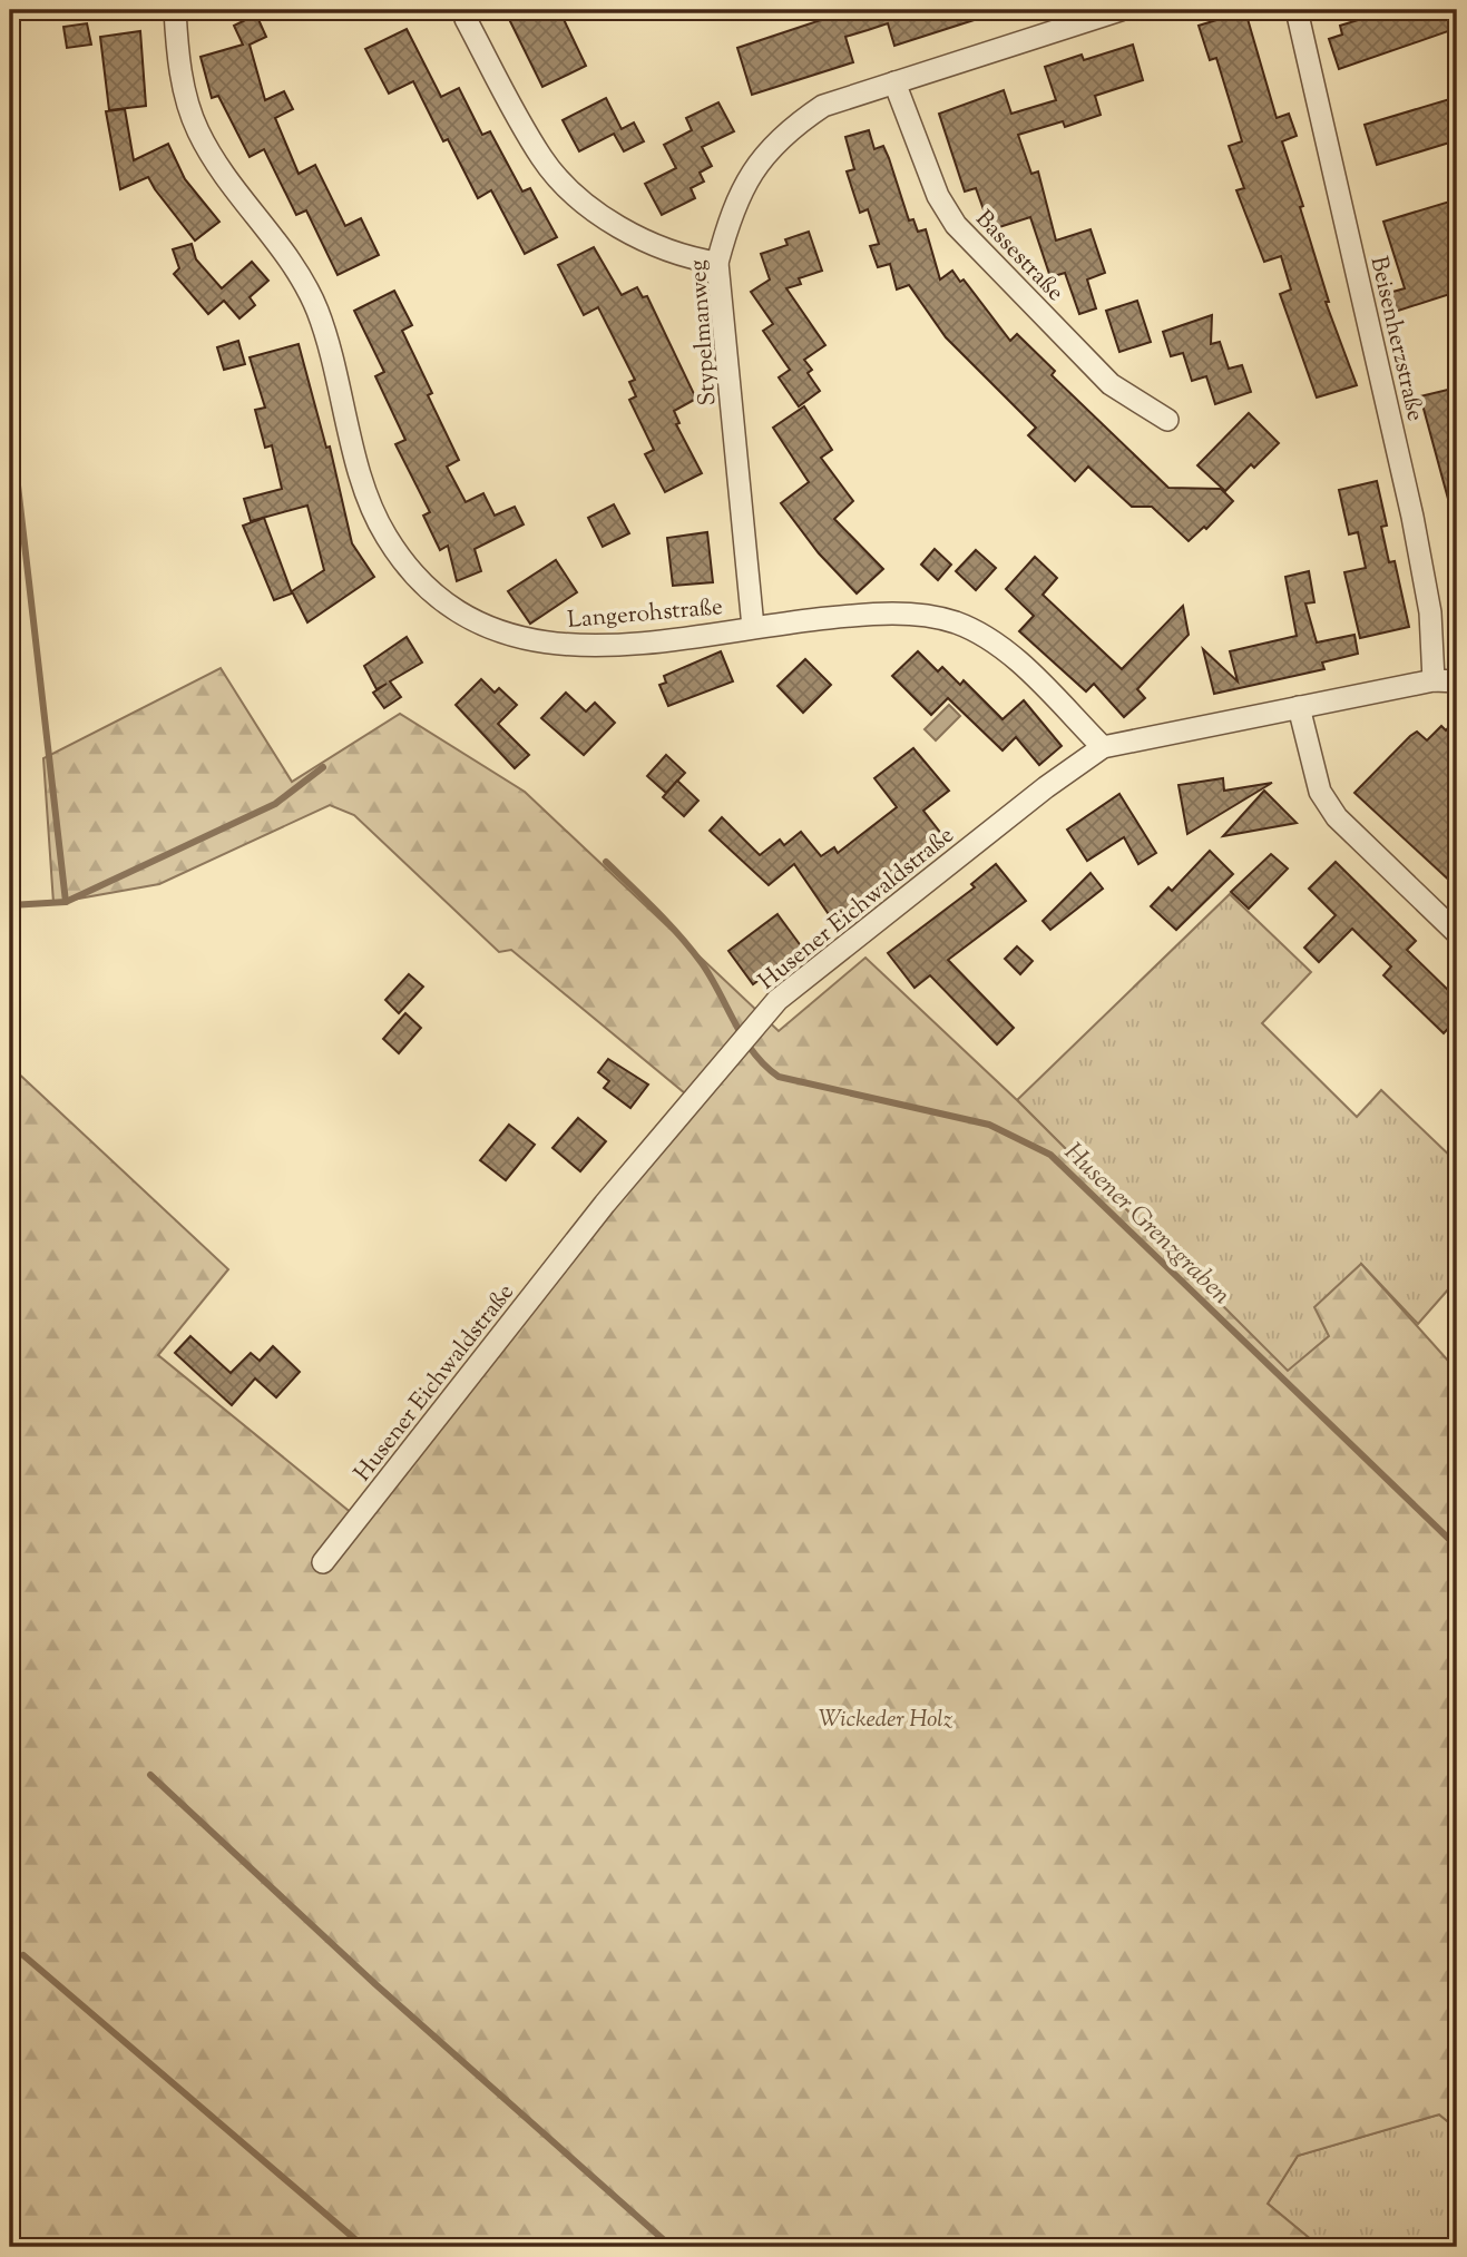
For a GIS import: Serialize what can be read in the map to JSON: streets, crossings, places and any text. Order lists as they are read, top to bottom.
{
  "streets": {
    "street": [
      "Bassestraße",
      "Stypelmanweg",
      "Beisenherzstraße",
      "Langerohstraße",
      "Husener Eichwaldstraße"
    ]
  },
  "crossings": [
    ["Bassestraße", "Stypelmanweg"],
    ["Stypelmanweg", "Langerohstraße"],
    ["Beisenherzstraße", "Husener Eichwaldstraße"],
    ["Langerohstraße", "Husener Eichwaldstraße"]
  ],
  "water": ["Husener Grenzgraben"],
  "parks": ["Wickeder Holz"]
}
